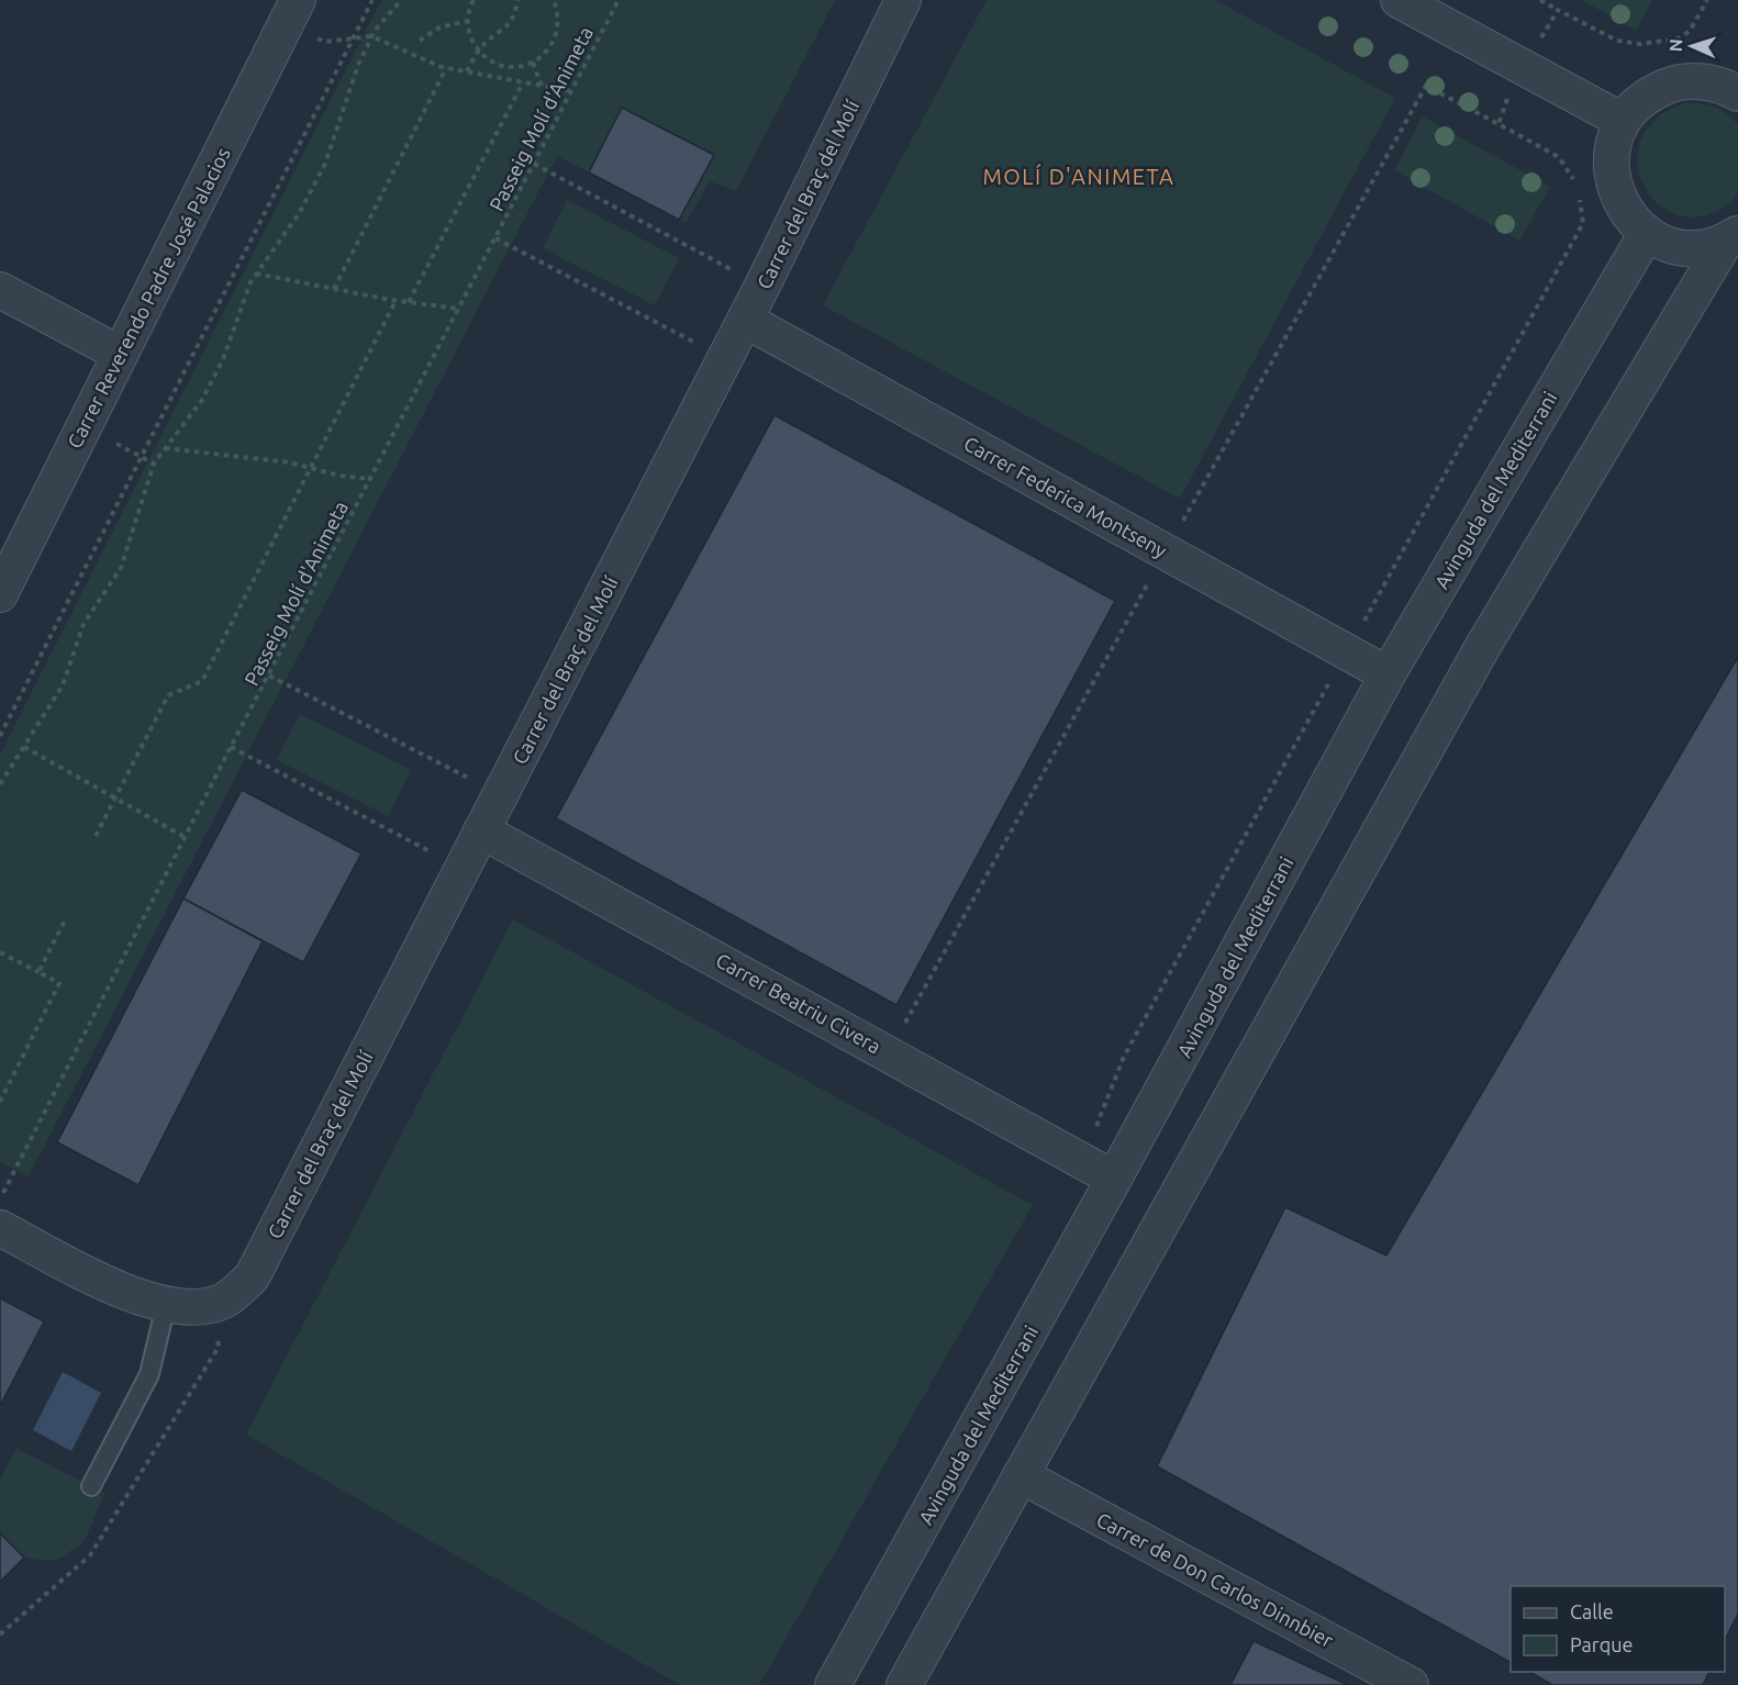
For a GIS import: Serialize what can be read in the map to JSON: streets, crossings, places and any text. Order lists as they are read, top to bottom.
{
  "streets": {
    "street": [
      "Carrer del Braç del Molí",
      "Carrer Reverendo Padre José Palacios",
      "Avinguda del Mediterrani",
      "Carrer Federica Montseny",
      "Carrer Beatriu Civera",
      "Carrer de Don Carlos Dinnbier"
    ],
    "path": ["Passeig Molí d'Animeta"]
  },
  "crossings": [
    ["Carrer del Braç del Molí", "Carrer Federica Montseny"],
    ["Carrer del Braç del Molí", "Carrer Beatriu Civera"],
    ["Avinguda del Mediterrani", "Carrer Federica Montseny"],
    ["Avinguda del Mediterrani", "Carrer Beatriu Civera"]
  ],
  "districts": ["MOLÍ D'ANIMETA"],
  "legend": ["Calle", "Parque"],
  "north": "left"
}
